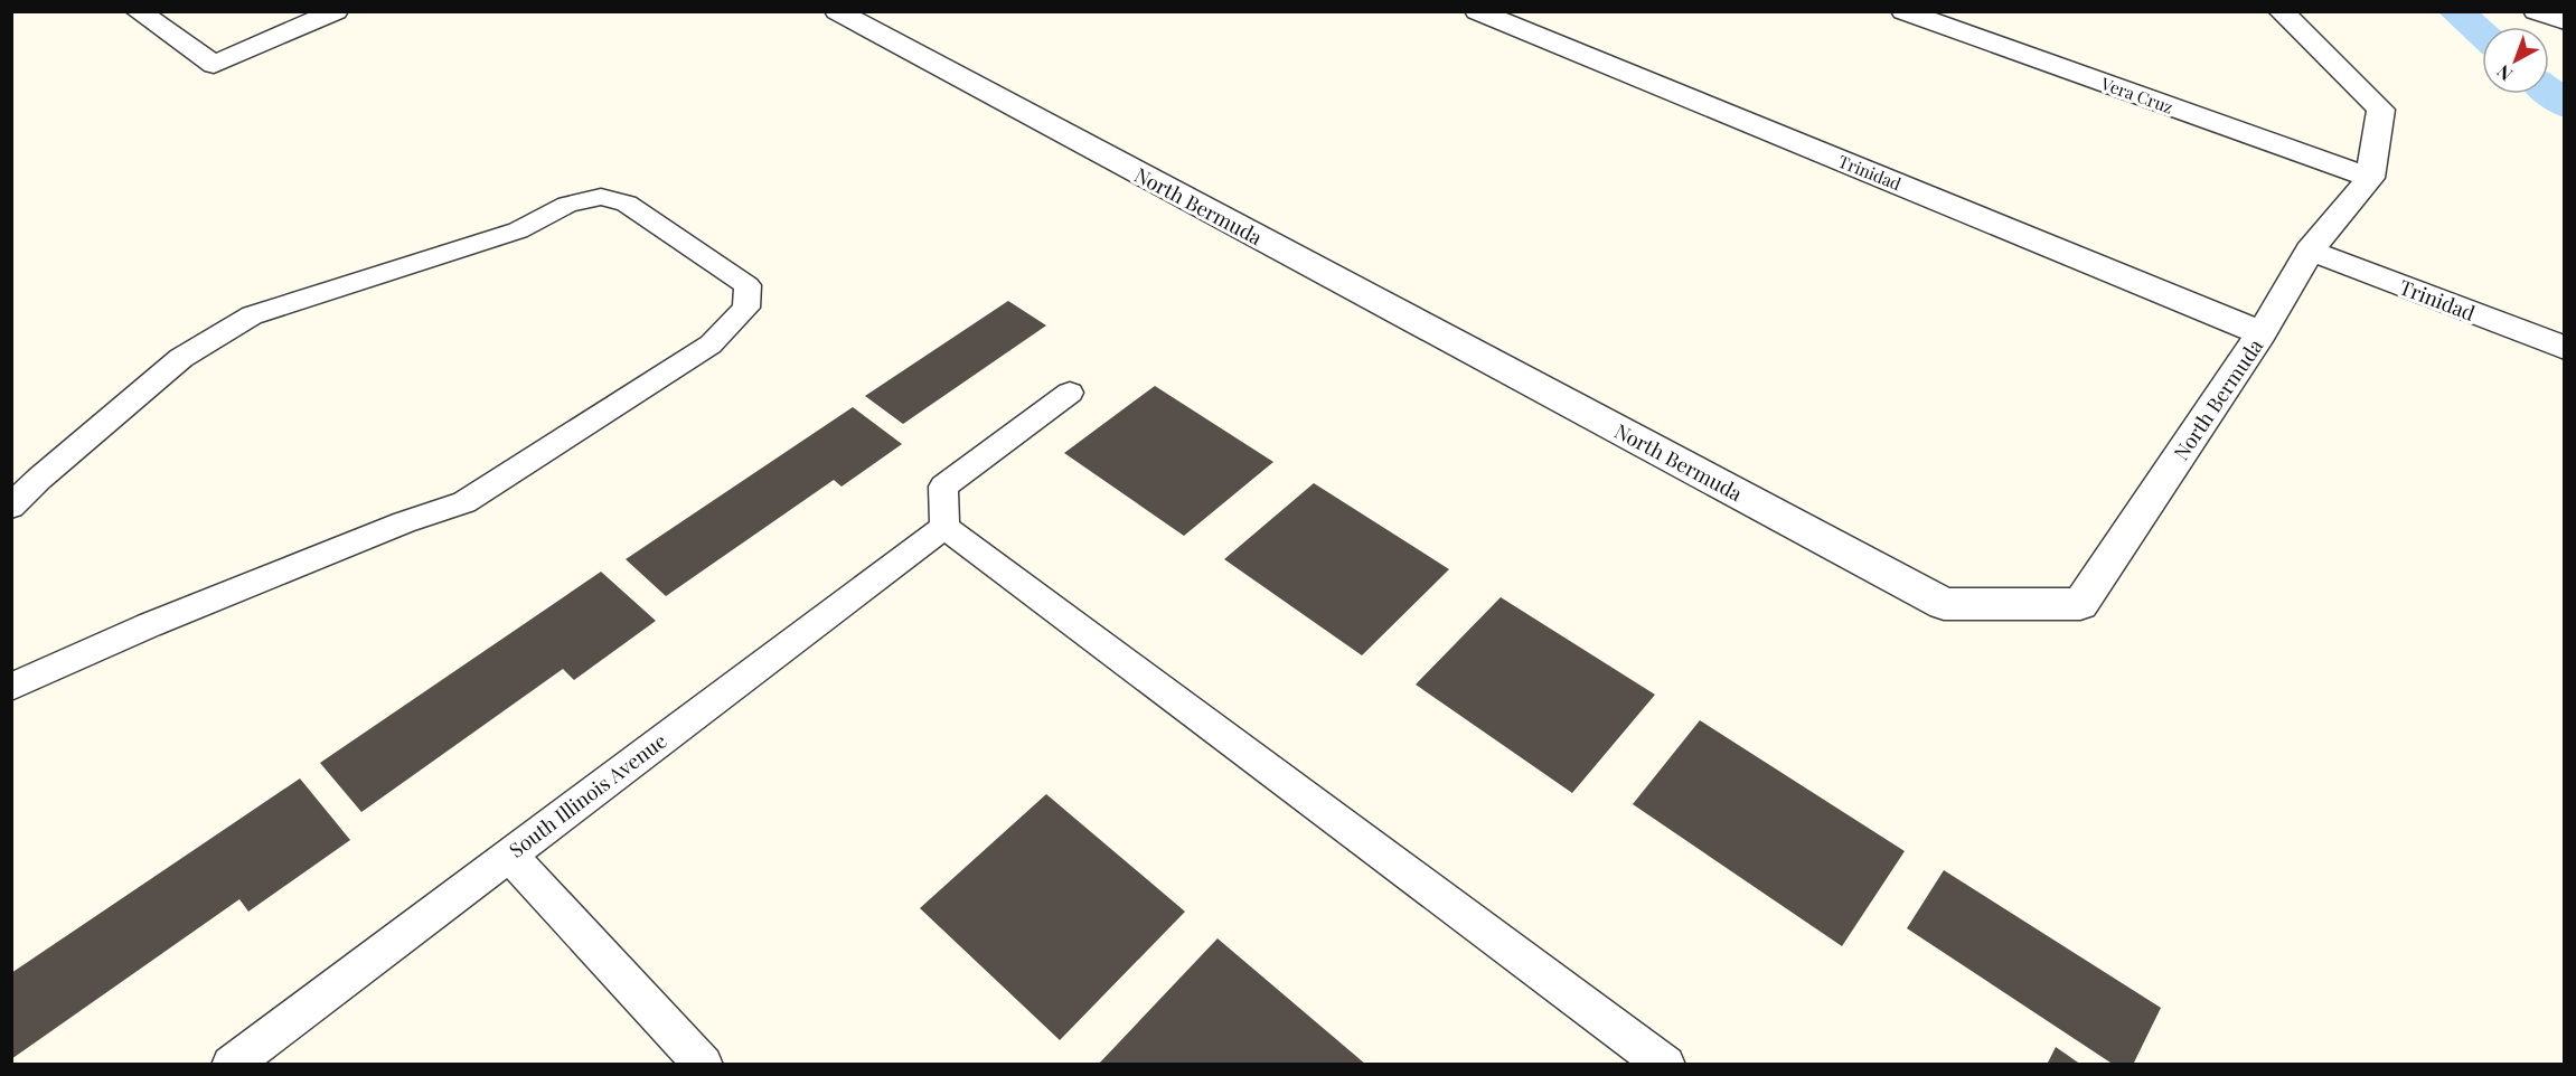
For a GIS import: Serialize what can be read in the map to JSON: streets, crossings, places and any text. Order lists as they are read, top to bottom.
{
  "streets": {
    "street": ["Vera Cruz", "Trinidad", "North Bermuda"],
    "lane": ["South Illinois Avenue"]
  },
  "crossings": [
    ["Vera Cruz", "North Bermuda"],
    ["Trinidad", "North Bermuda"]
  ],
  "north": "bottom left"
}
